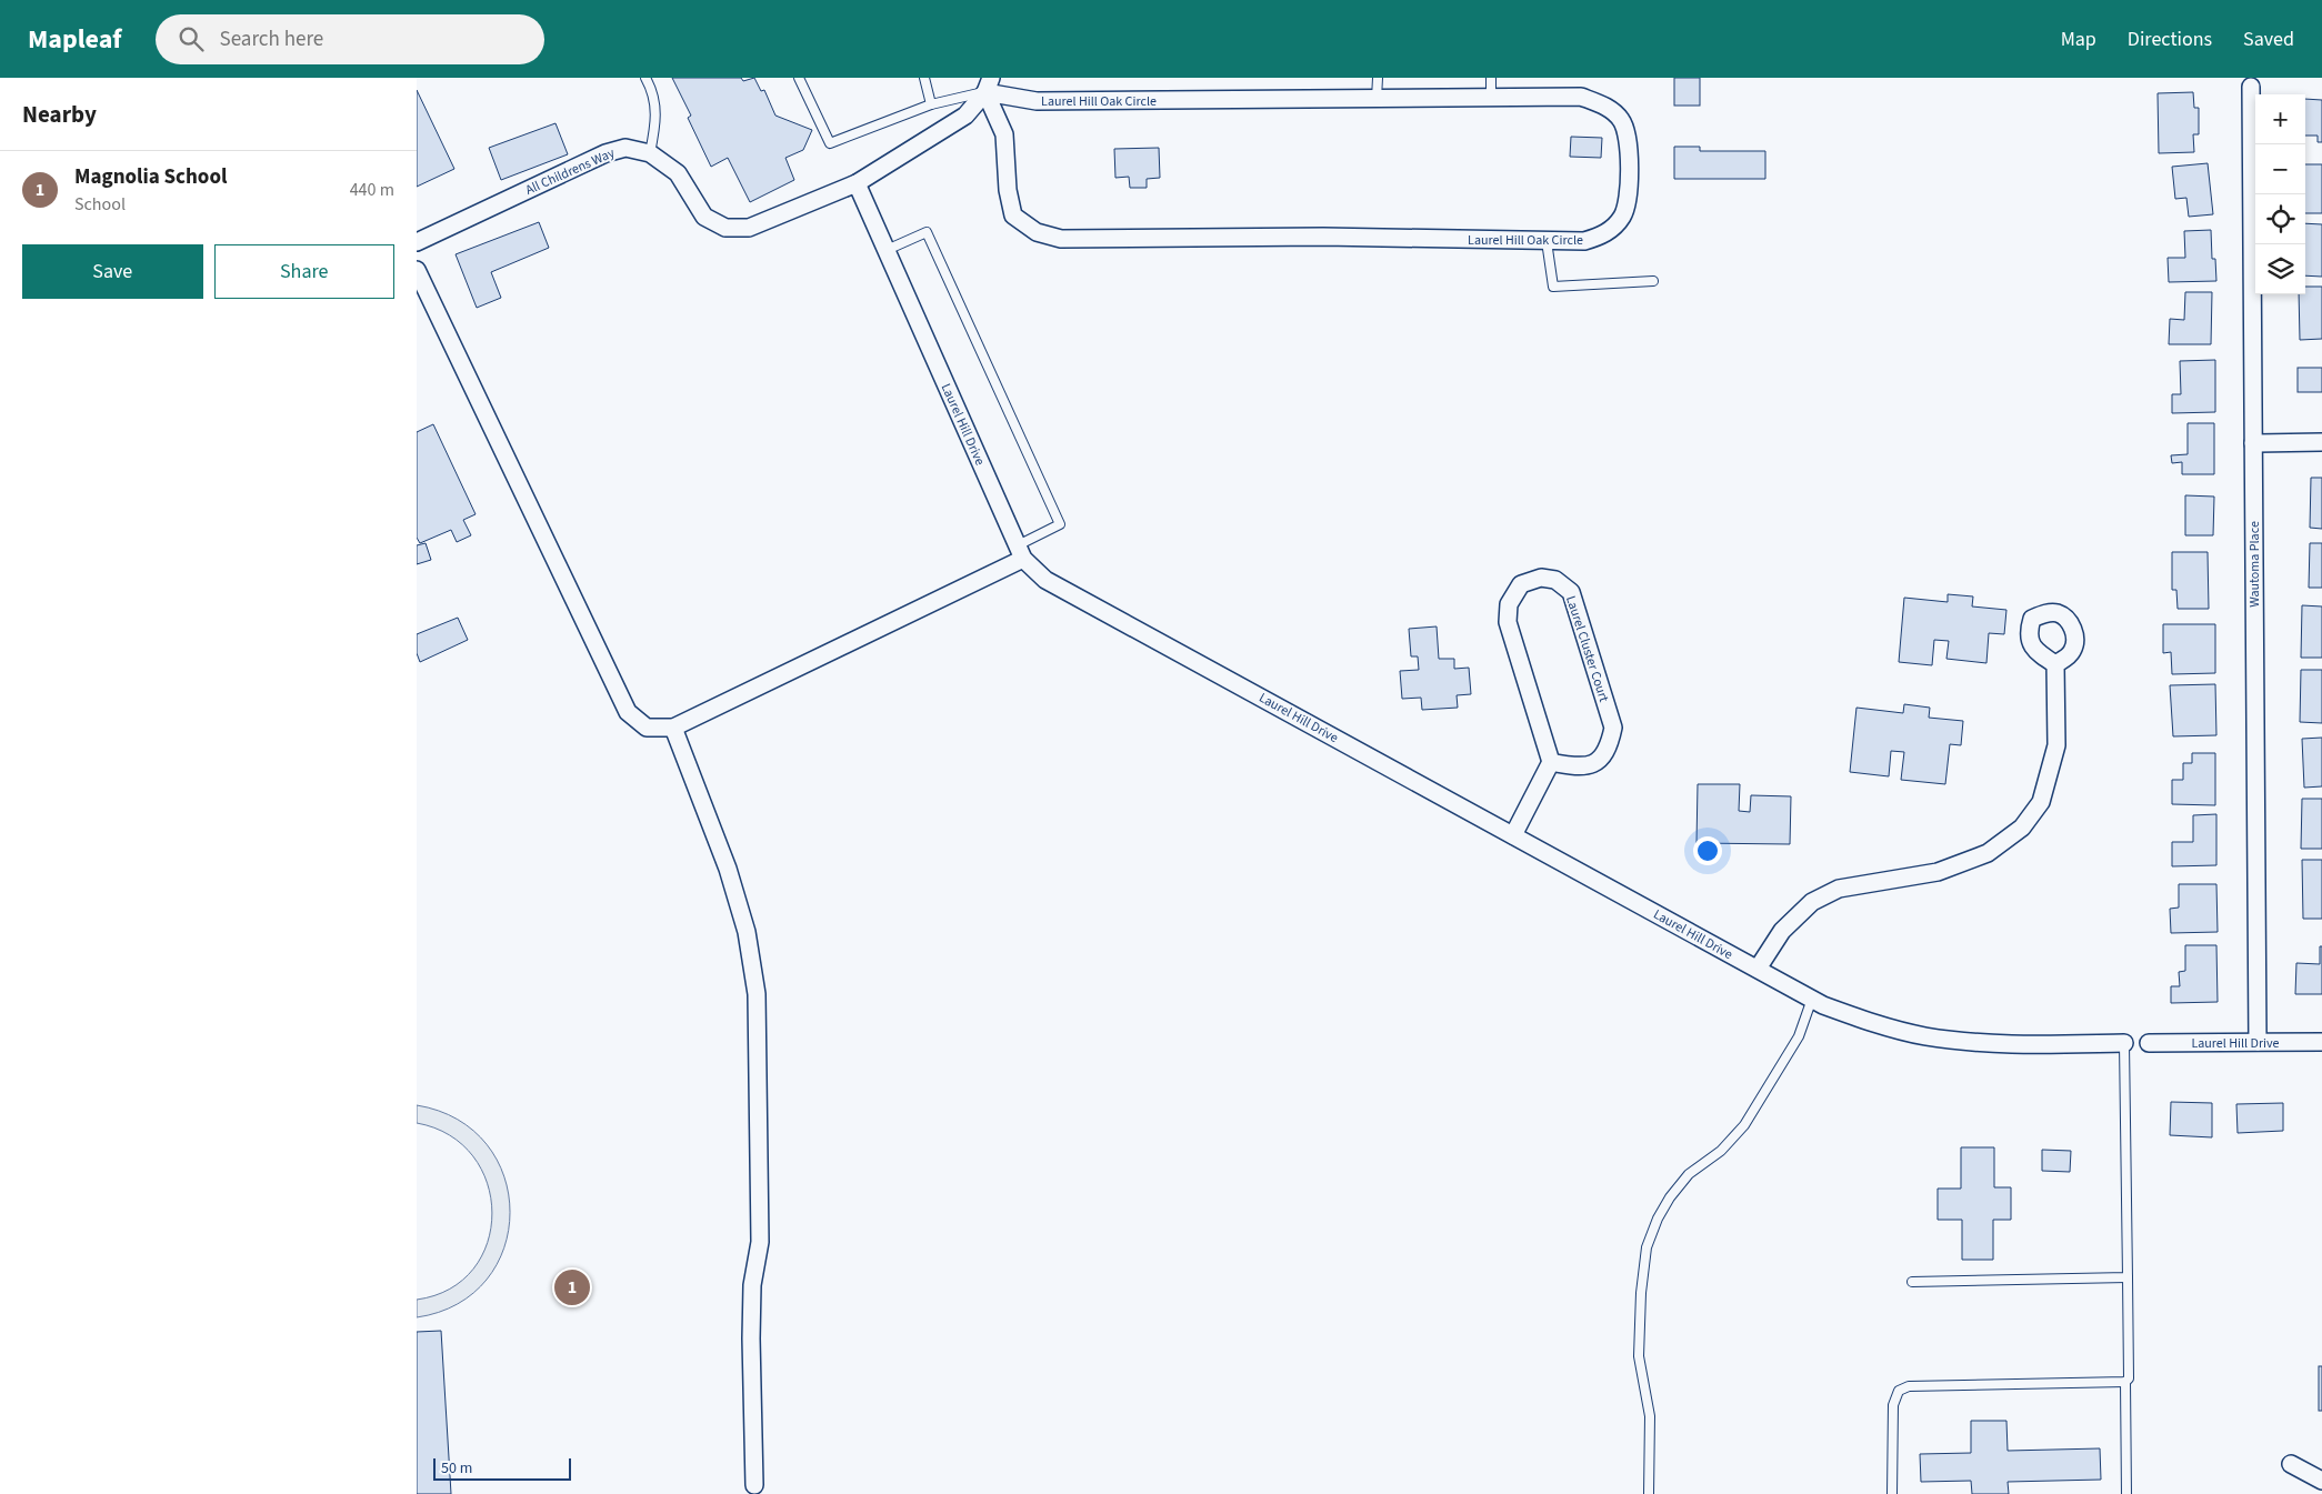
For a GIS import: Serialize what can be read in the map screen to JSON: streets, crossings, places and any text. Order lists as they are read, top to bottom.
{
  "streets": {
    "street": [
      "Laurel Hill Oak Circle",
      "All Childrens Way",
      "Laurel Hill Drive",
      "Wautoma Place",
      "Laurel Cluster Court"
    ]
  },
  "crossings": [
    ["All Childrens Way", "Laurel Hill Drive"],
    ["Laurel Hill Drive", "Wautoma Place"]
  ],
  "scale_bar": "50 m",
  "page": {
    "header": "Mapleaf",
    "search": "Search here",
    "nav": ["Map", "Directions", "Saved"],
    "heading": "Nearby",
    "map_buttons": ["+", "−"],
    "list": [
      {
        "mark": "1",
        "name": "Magnolia School",
        "note": "School",
        "value": "440 m"
      }
    ],
    "buttons": ["Save", "Share"],
    "pins": "1",
    "scale": "50 m"
  }
}
